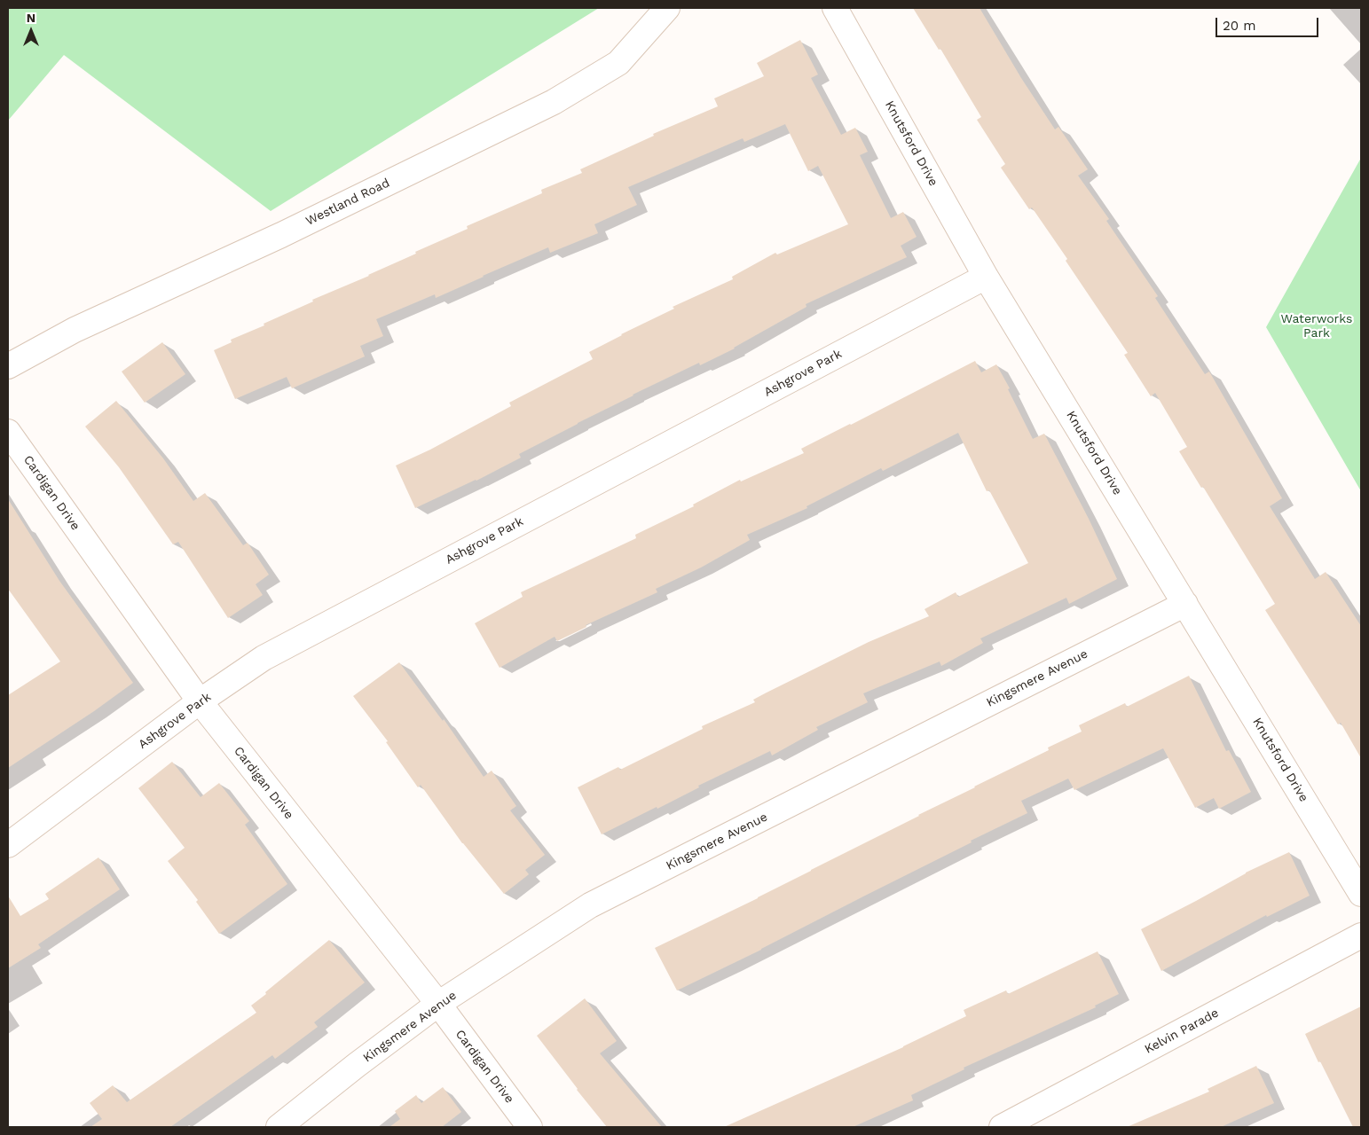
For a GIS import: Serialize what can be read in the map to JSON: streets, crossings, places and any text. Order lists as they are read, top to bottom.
{
  "streets": {
    "street": [
      "Knutsford Drive",
      "Westland Road",
      "Ashgrove Park",
      "Cardigan Drive",
      "Kingsmere Avenue",
      "Kelvin Parade"
    ]
  },
  "crossings": [
    ["Knutsford Drive", "Ashgrove Park"],
    ["Knutsford Drive", "Kingsmere Avenue"],
    ["Ashgrove Park", "Cardigan Drive"],
    ["Cardigan Drive", "Kingsmere Avenue"]
  ],
  "parks": ["Waterworks Park"],
  "scale_bar": "20 m",
  "north": "top"
}
